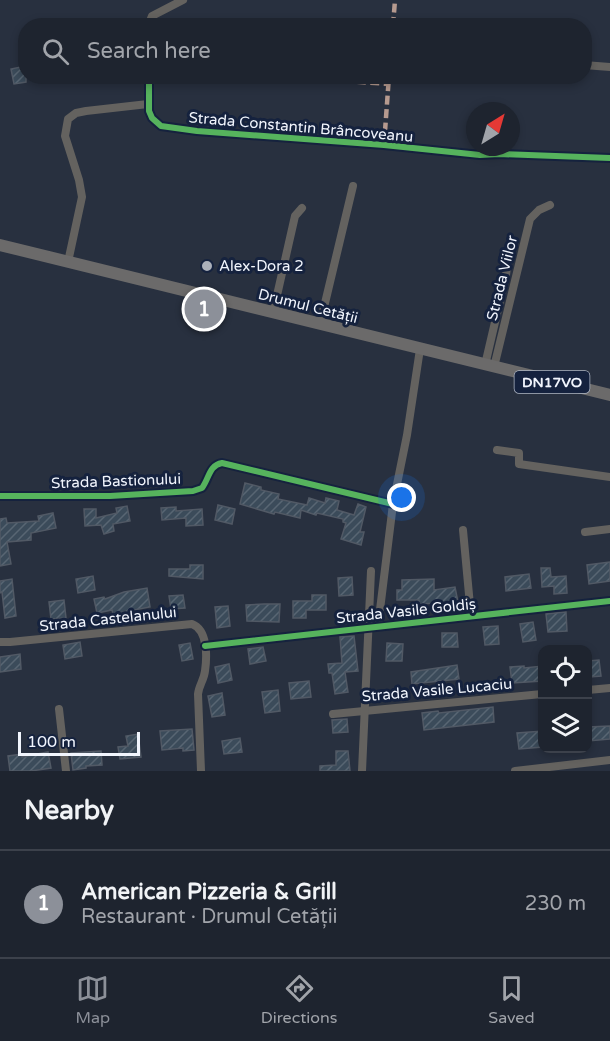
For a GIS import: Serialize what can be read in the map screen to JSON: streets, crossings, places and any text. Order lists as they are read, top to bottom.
{
  "streets": {
    "highway": ["Drumul Cetății", "DN17VO"],
    "street": [
      "Strada Constantin Brâncoveanu",
      "Strada Viilor",
      "Strada Bastionului",
      "Strada Vasile Goldiș",
      "Strada Castelanului",
      "Strada Vasile Lucaciu"
    ]
  },
  "crossings": [
    ["Strada Viilor", "Drumul Cetății"],
    ["Strada Vasile Goldiș", "Strada Castelanului"]
  ],
  "places": ["Alex-Dora 2"],
  "scale_bar": "100 m",
  "north": "top right",
  "page": {
    "search": "Search here",
    "pins": "1",
    "scale": "100 m",
    "heading": "Nearby",
    "list": [
      {
        "mark": "1",
        "name": "American Pizzeria & Grill",
        "note": "Restaurant · Drumul Cetății",
        "value": "230 m"
      }
    ],
    "nav": ["Map", "Directions", "Saved"]
  }
}
